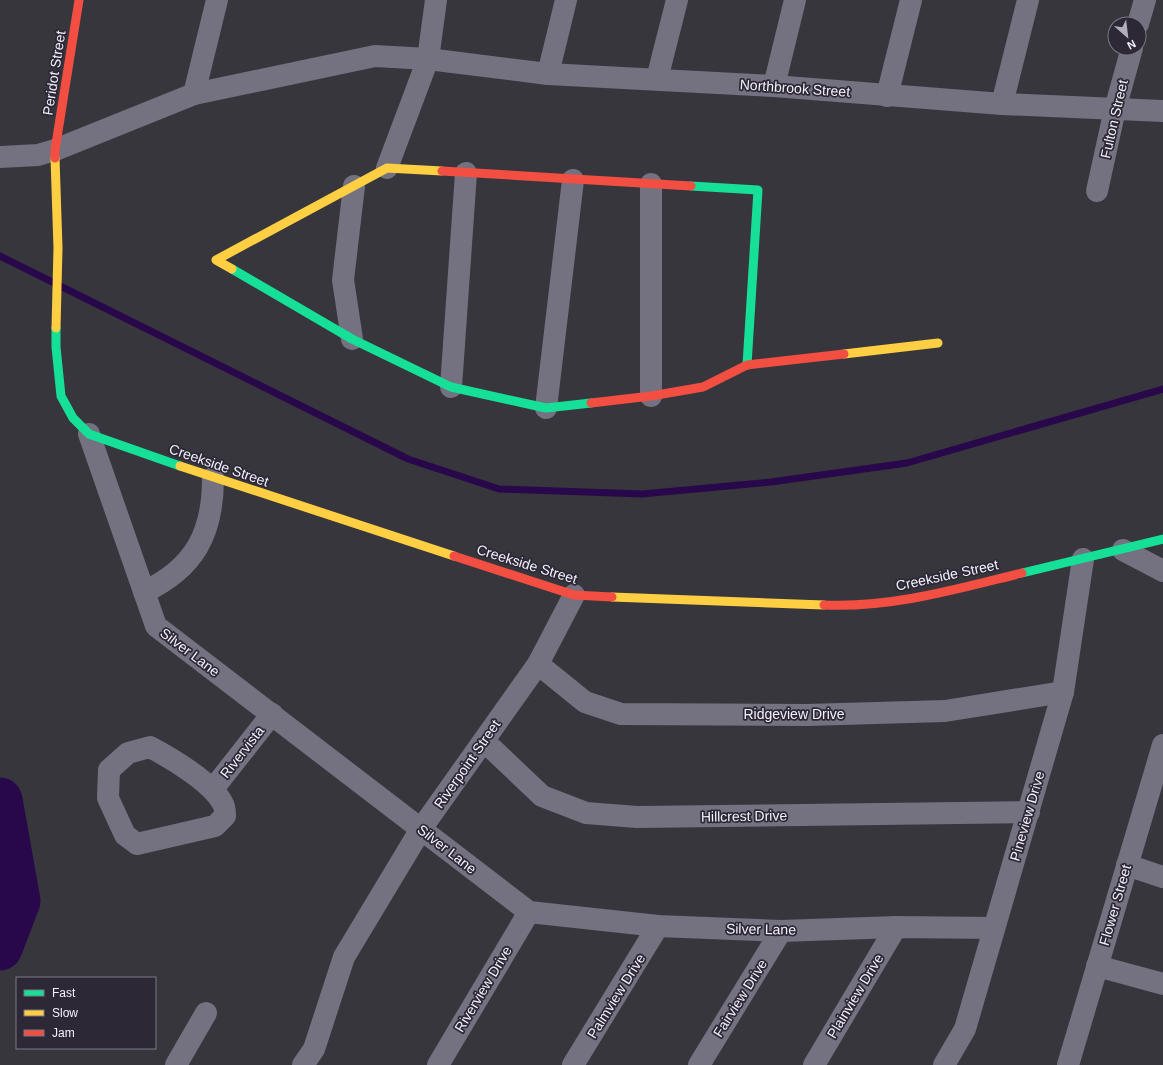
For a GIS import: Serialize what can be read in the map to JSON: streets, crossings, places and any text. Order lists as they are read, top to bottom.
{
  "streets": {
    "street": [
      "Peridot Street",
      "Northbrook Street",
      "Fulton Street",
      "Creekside Street",
      "Silver Lane",
      "Ridgeview Drive",
      "Rivervista",
      "Riverpoint Street",
      "Hillcrest Drive",
      "Pineview Drive",
      "Flower Street",
      "Riverview Drive",
      "Palmview Drive",
      "Plainview Drive",
      "Fairview Drive"
    ]
  },
  "crossings": [
    ["Peridot Street", "Northbrook Street"],
    ["Peridot Street", "Creekside Street"],
    ["Northbrook Street", "Fulton Street"],
    ["Creekside Street", "Silver Lane"],
    ["Creekside Street", "Riverpoint Street"],
    ["Creekside Street", "Pineview Drive"],
    ["Silver Lane", "Rivervista"],
    ["Silver Lane", "Riverpoint Street"],
    ["Silver Lane", "Pineview Drive"],
    ["Silver Lane", "Riverview Drive"],
    ["Silver Lane", "Palmview Drive"],
    ["Silver Lane", "Plainview Drive"],
    ["Silver Lane", "Fairview Drive"],
    ["Ridgeview Drive", "Riverpoint Street"],
    ["Ridgeview Drive", "Pineview Drive"],
    ["Riverpoint Street", "Hillcrest Drive"],
    ["Hillcrest Drive", "Pineview Drive"]
  ],
  "legend": ["Fast", "Slow", "Jam"],
  "north": "bottom right"
}
